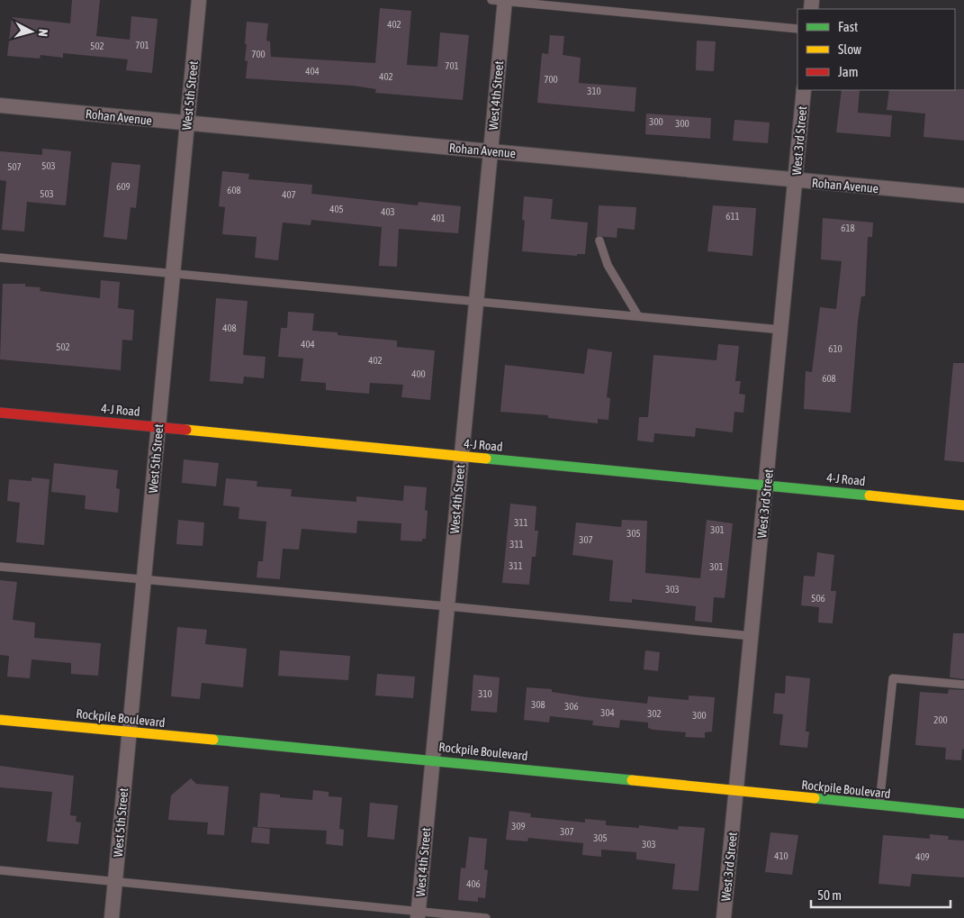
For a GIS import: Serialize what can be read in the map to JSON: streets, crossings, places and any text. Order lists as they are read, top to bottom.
{
  "streets": {
    "street": [
      "West 5th Street",
      "West 4th Street",
      "Rohan Avenue",
      "West 3rd Street",
      "4-J Road",
      "Rockpile Boulevard"
    ]
  },
  "crossings": [
    ["West 5th Street", "Rohan Avenue"],
    ["West 5th Street", "4-J Road"],
    ["West 5th Street", "Rockpile Boulevard"],
    ["West 4th Street", "Rohan Avenue"],
    ["West 4th Street", "4-J Road"],
    ["West 4th Street", "Rockpile Boulevard"],
    ["Rohan Avenue", "West 3rd Street"],
    ["West 3rd Street", "4-J Road"],
    ["West 3rd Street", "Rockpile Boulevard"]
  ],
  "house_numbers": [
    "402",
    "701",
    "502",
    "700",
    "701",
    "404",
    "402",
    "700",
    "310",
    "300",
    "300",
    "503",
    "507",
    "609",
    "608",
    "503",
    "407",
    "405",
    "403",
    "611",
    "401",
    "618",
    "408",
    "404",
    "502",
    "610",
    "402",
    "400",
    "608",
    "311",
    "301",
    "305",
    "307",
    "311",
    "311",
    "301",
    "303",
    "506",
    "310",
    "308",
    "306",
    "304",
    "302",
    "300",
    "200",
    "309",
    "307",
    "305",
    "303",
    "410",
    "409",
    "406"
  ],
  "legend": ["Fast", "Slow", "Jam"],
  "scale_bar": "50 m",
  "north": "right"
}
